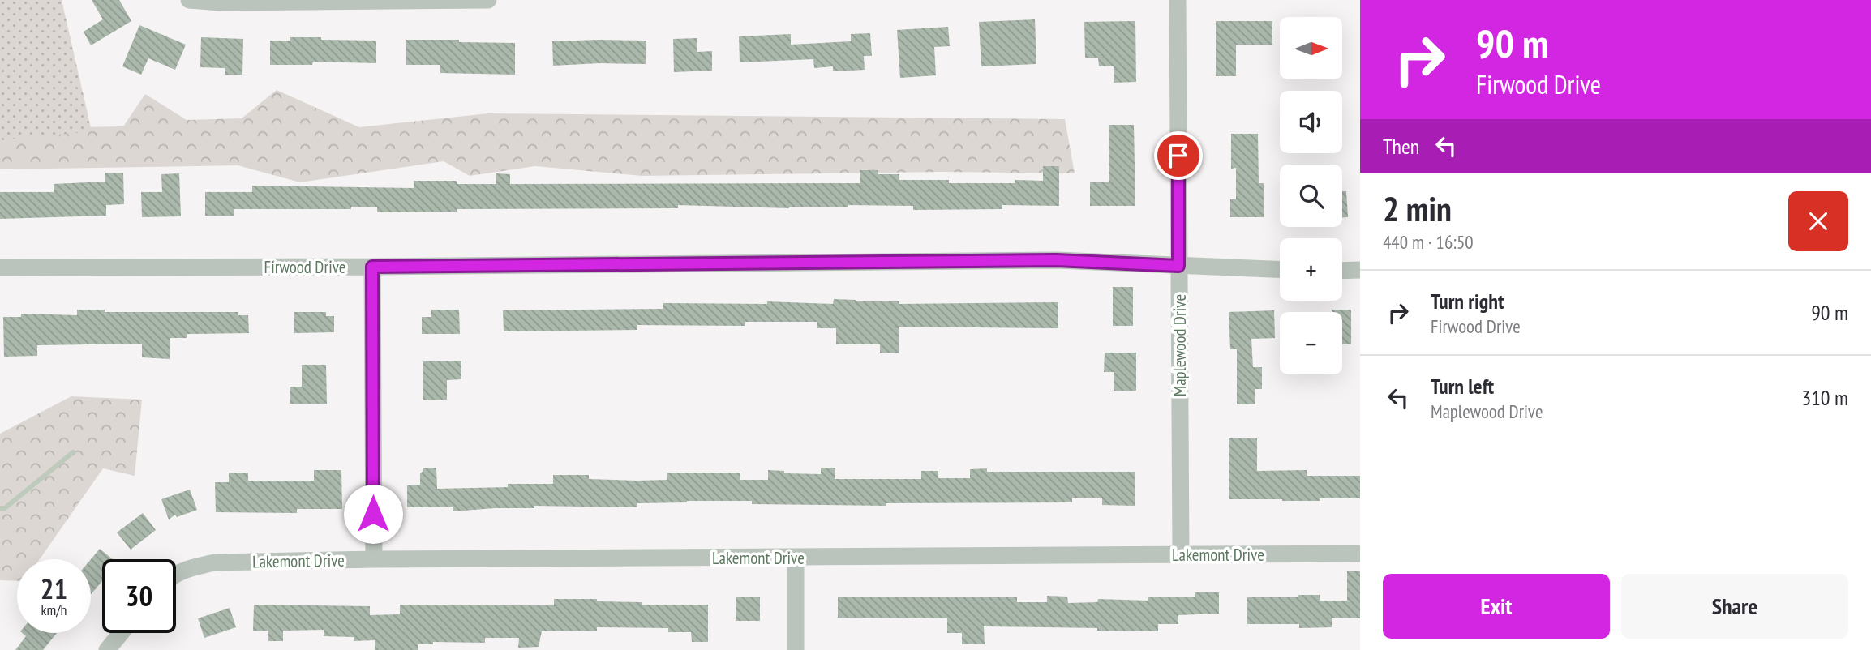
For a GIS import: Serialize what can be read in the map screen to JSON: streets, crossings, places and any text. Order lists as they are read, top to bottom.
{
  "streets": {
    "street": ["Firwood Drive", "Maplewood Drive", "Lakemont Drive"]
  },
  "crossings": [
    ["Firwood Drive", "Maplewood Drive"],
    ["Maplewood Drive", "Lakemont Drive"]
  ],
  "north": "right",
  "page": {
    "turn": ["90 m", "Firwood Drive"],
    "map_buttons": ["+", "−"],
    "then": "Then",
    "heading": ["2 min", "440 m · 16:50"],
    "list": [
      {
        "name": "Turn right",
        "note": "Firwood Drive",
        "value": "90 m"
      },
      {
        "name": "Turn left",
        "note": "Maplewood Drive",
        "value": "310 m"
      }
    ],
    "speed": "21 km/h",
    "limit": "30",
    "buttons": ["Exit", "Share"]
  }
}
